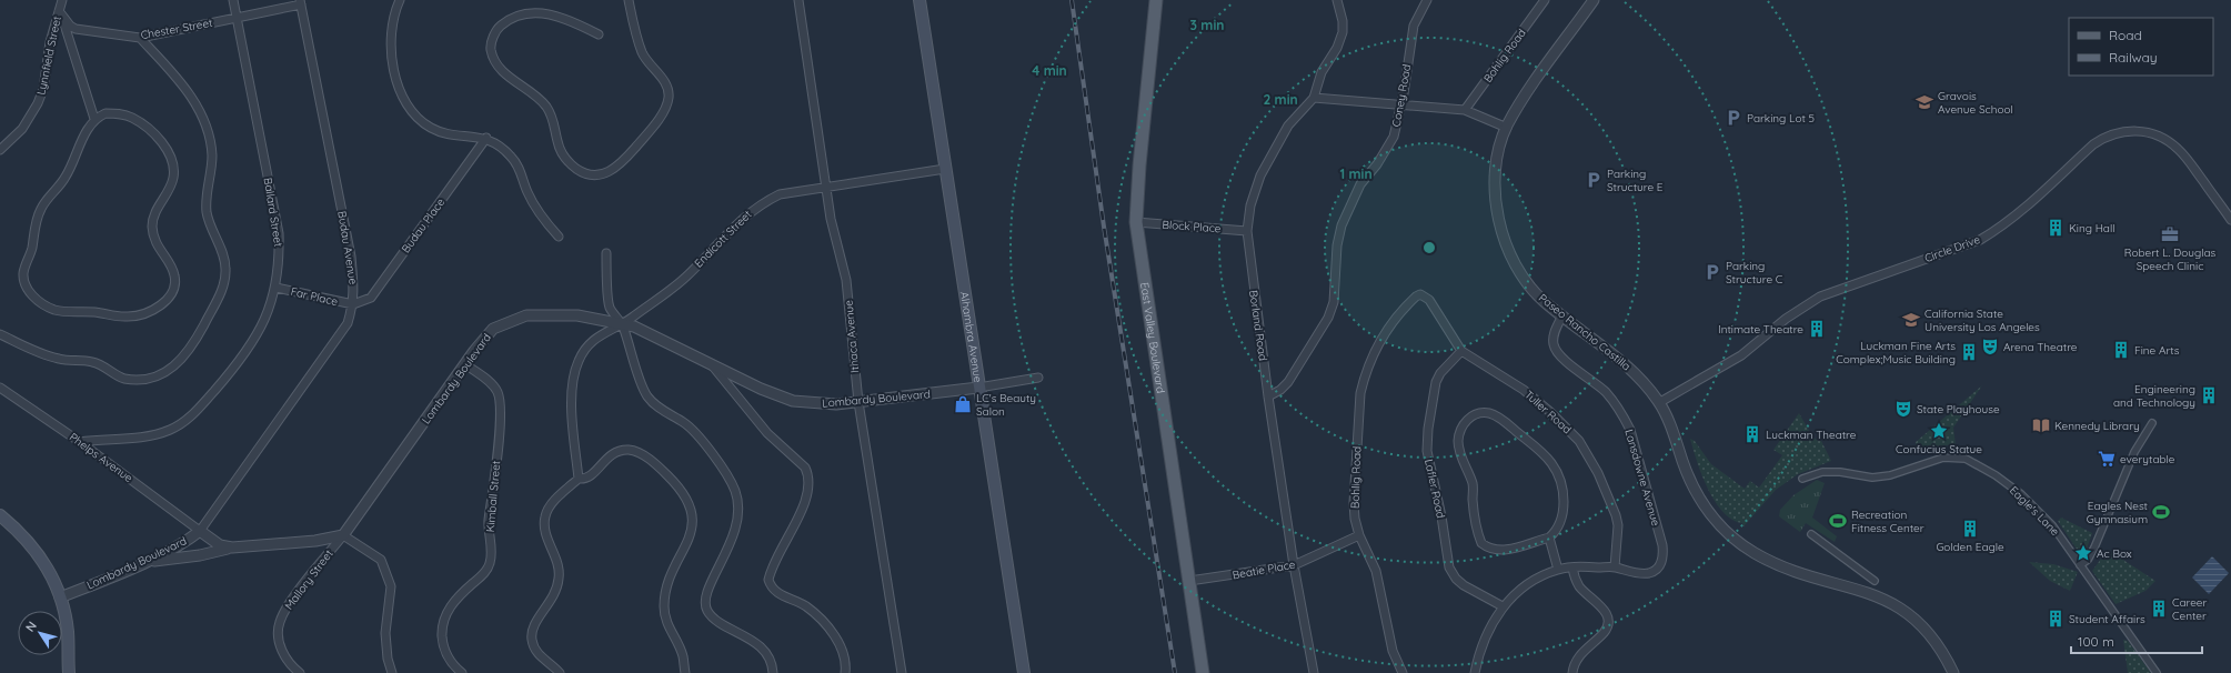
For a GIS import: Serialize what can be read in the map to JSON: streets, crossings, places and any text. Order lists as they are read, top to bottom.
{
  "streets": {
    "main road": ["Alhambra Avenue", "East Valley Boulevard"],
    "street": [
      "Chester Street",
      "Lynnfield Street",
      "Bohlig Road",
      "Coney Road",
      "Ballard Street",
      "Budau Place",
      "Block Place",
      "Endicott Street",
      "Budau Avenue",
      "Circle Drive",
      "Far Place",
      "Borland Road",
      "Paseo Rancho Castilla",
      "Ithaca Avenue",
      "Lombardy Boulevard",
      "Tuller Road",
      "Phelps Avenue",
      "Lansdowne Avenue",
      "Lafler Road",
      "Kimball Street",
      "Eagle's Lane",
      "Beatie Place",
      "Mallory Street"
    ]
  },
  "crossings": [
    ["Chester Street", "Lynnfield Street"],
    ["Chester Street", "Ballard Street"],
    ["Chester Street", "Budau Avenue"],
    ["Bohlig Road", "Tuller Road"],
    ["Bohlig Road", "Beatie Place"],
    ["Coney Road", "Borland Road"],
    ["Ballard Street", "Far Place"],
    ["Ballard Street", "Phelps Avenue"],
    ["Budau Place", "Budau Avenue"],
    ["Budau Place", "Far Place"],
    ["Block Place", "Borland Road"],
    ["Block Place", "East Valley Boulevard"],
    ["Endicott Street", "Ithaca Avenue"],
    ["Endicott Street", "Alhambra Avenue"],
    ["Endicott Street", "Lombardy Boulevard"],
    ["Budau Avenue", "Far Place"],
    ["Budau Avenue", "Lombardy Boulevard"],
    ["Budau Avenue", "Phelps Avenue"],
    ["Circle Drive", "Paseo Rancho Castilla"],
    ["Borland Road", "Beatie Place"],
    ["Paseo Rancho Castilla", "Lansdowne Avenue"],
    ["Ithaca Avenue", "Lombardy Boulevard"],
    ["Alhambra Avenue", "Lombardy Boulevard"],
    ["East Valley Boulevard", "Beatie Place"],
    ["Lombardy Boulevard", "Phelps Avenue"],
    ["Lombardy Boulevard", "Kimball Street"],
    ["Lombardy Boulevard", "Mallory Street"],
    ["Tuller Road", "Lansdowne Avenue"],
    ["Tuller Road", "Lafler Road"],
    ["Lansdowne Avenue", "Lafler Road"]
  ],
  "places": {
    "school or university": ["Gravois Avenue School", "California State University Los Angeles"],
    "parking": ["Parking Lot 5", "Parking Structure E", "Parking Structure C"],
    "building": [
      "King Hall",
      "Intimate Theatre",
      "Fine Arts",
      "Luckman Fine Arts Complex;Music Building",
      "Engineering and Technology",
      "Luckman Theatre",
      "Golden Eagle",
      "Career Center",
      "Student Affairs"
    ],
    "office": ["Robert L. Douglas Speech Clinic"],
    "theatre": ["Arena Theatre", "State Playhouse"],
    "shop": ["LC's Beauty Salon"],
    "library": ["Kennedy Library"],
    "place": ["Confucius Statue", "Ac Box"],
    "supermarket": ["everytable"],
    "sports": ["Eagles Nest Gymnasium", "Recreation Fitness Center"]
  },
  "legend": ["Road", "Railway"],
  "scale_bar": "100 m",
  "north": "top left",
  "rings": [
    "3 min",
    "4 min",
    "2 min",
    "1 min"
  ]
}
